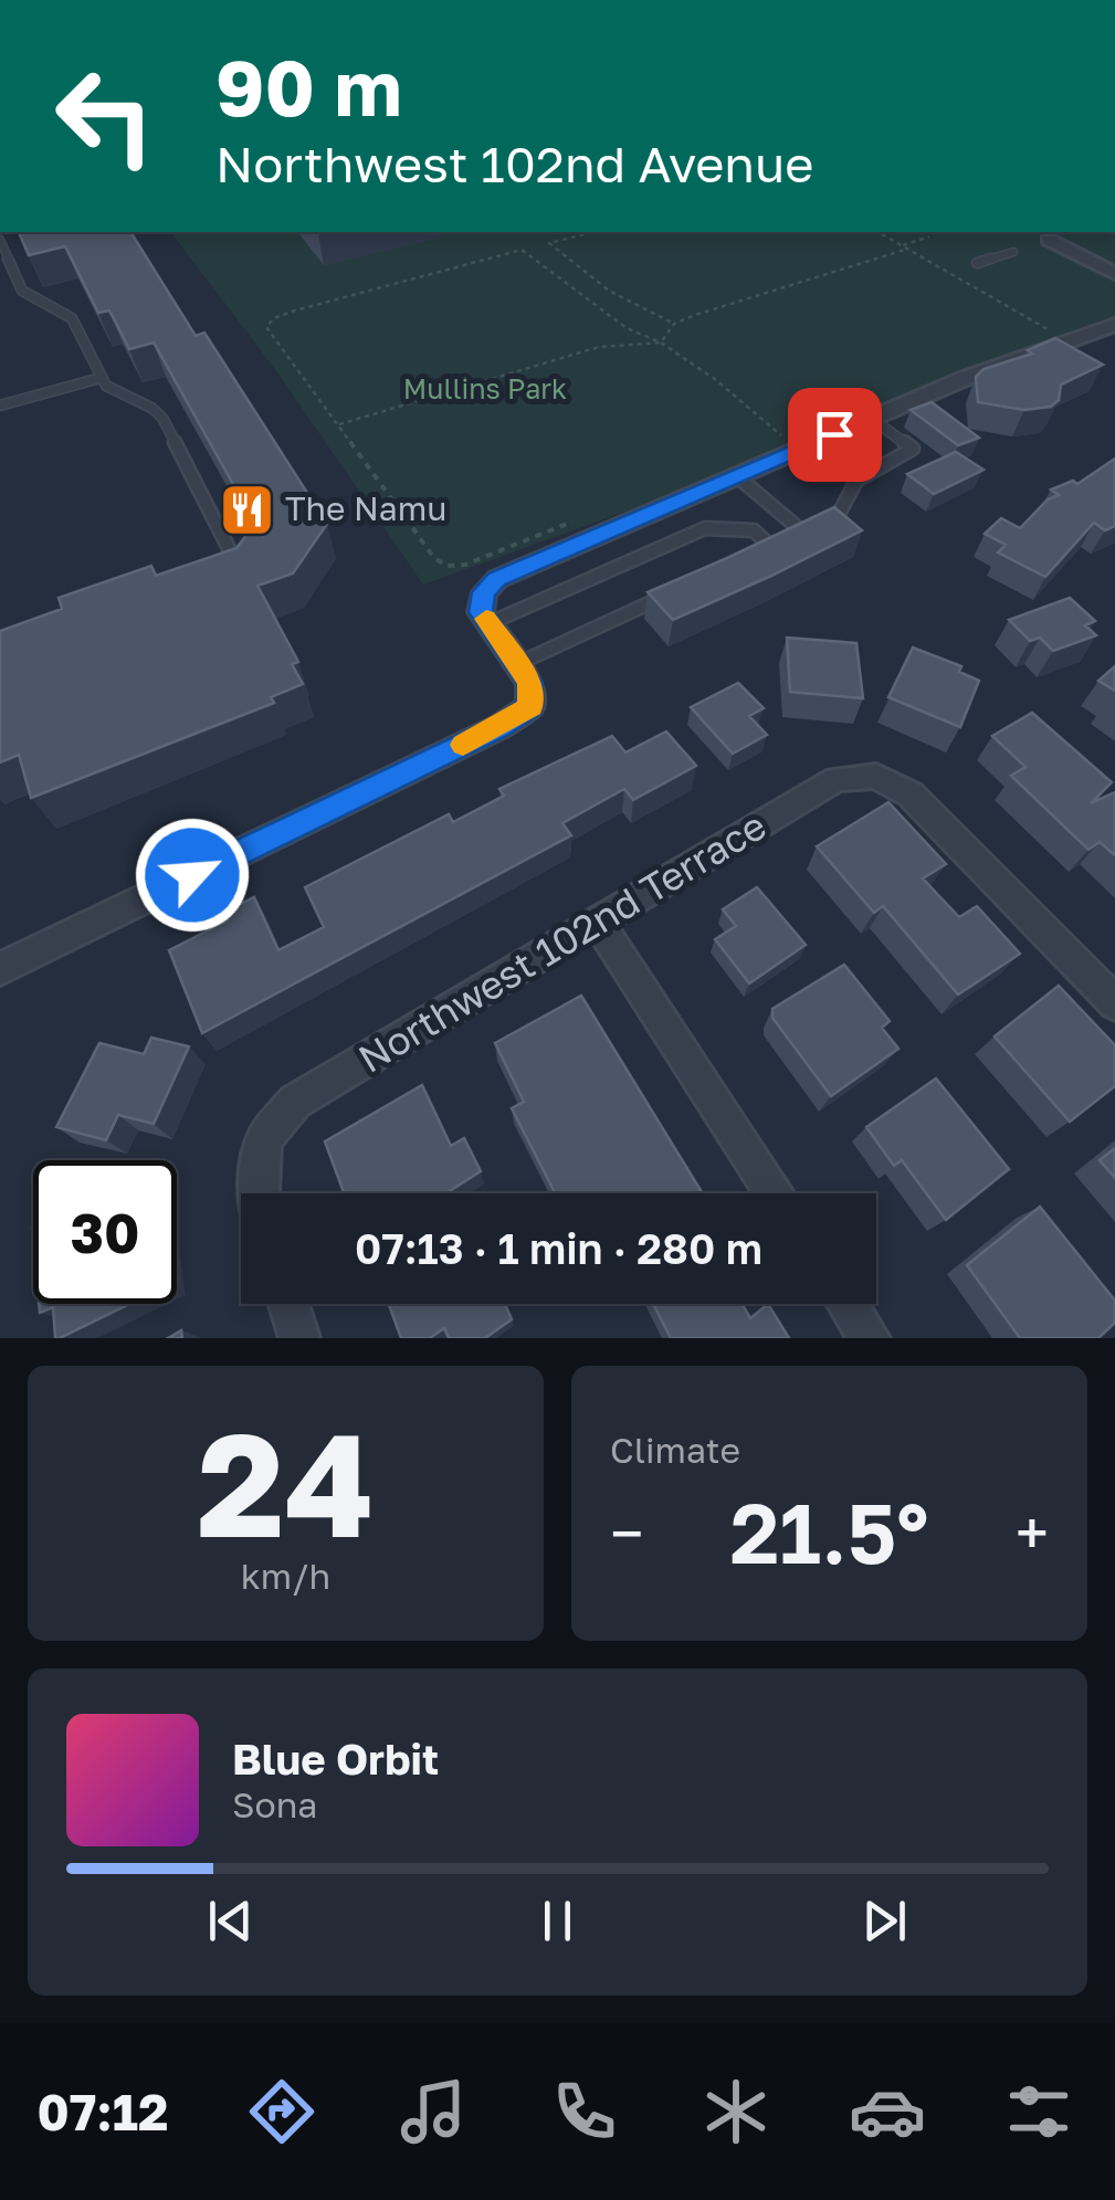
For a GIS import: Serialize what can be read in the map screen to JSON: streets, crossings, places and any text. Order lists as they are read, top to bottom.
{
  "streets": {
    "street": ["Northwest 102nd Terrace"]
  },
  "parks": ["Mullins Park"],
  "places": {
    "restaurant": ["The Namu"]
  },
  "page": {
    "turn": ["90 m", "Northwest 102nd Avenue"],
    "limit": "30",
    "trip": "07:13 · 1 min · 280 m",
    "tile": [
      ["24", "km/h"],
      "Climate"
    ],
    "heat": ["−", "21.5°", "+"],
    "song": ["Blue Orbit", "Sona"],
    "tabs": "07:12"
  }
}
